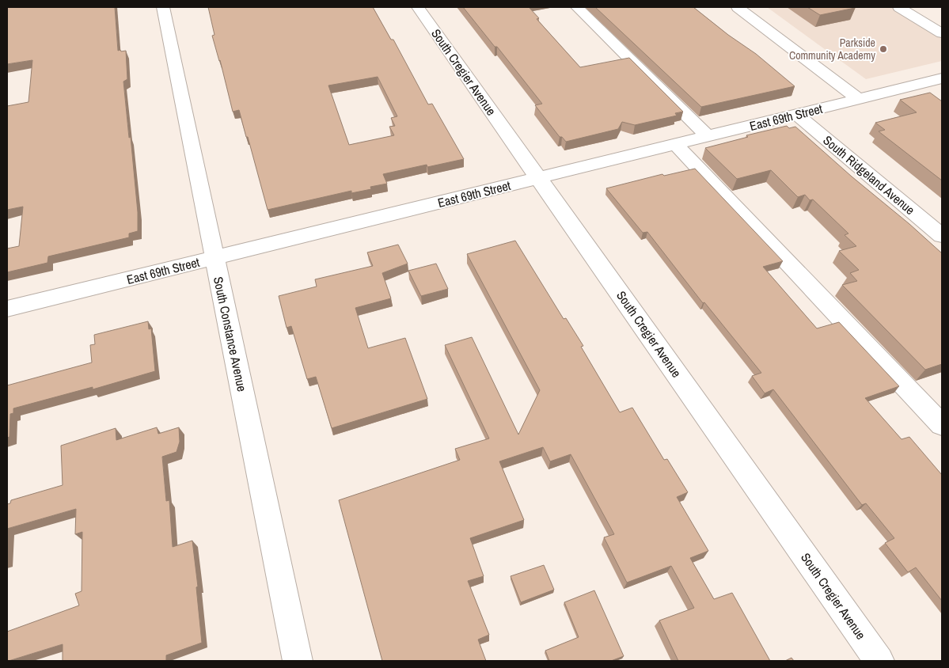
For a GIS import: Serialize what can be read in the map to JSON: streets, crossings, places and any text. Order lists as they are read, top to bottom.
{
  "streets": {
    "street": [
      "South Cregier Avenue",
      "East 69th Street",
      "South Ridgeland Avenue",
      "South Constance Avenue"
    ]
  },
  "crossings": [
    ["South Cregier Avenue", "East 69th Street"],
    ["East 69th Street", "South Ridgeland Avenue"],
    ["East 69th Street", "South Constance Avenue"]
  ],
  "places": ["Parkside Community Academy"]
}
